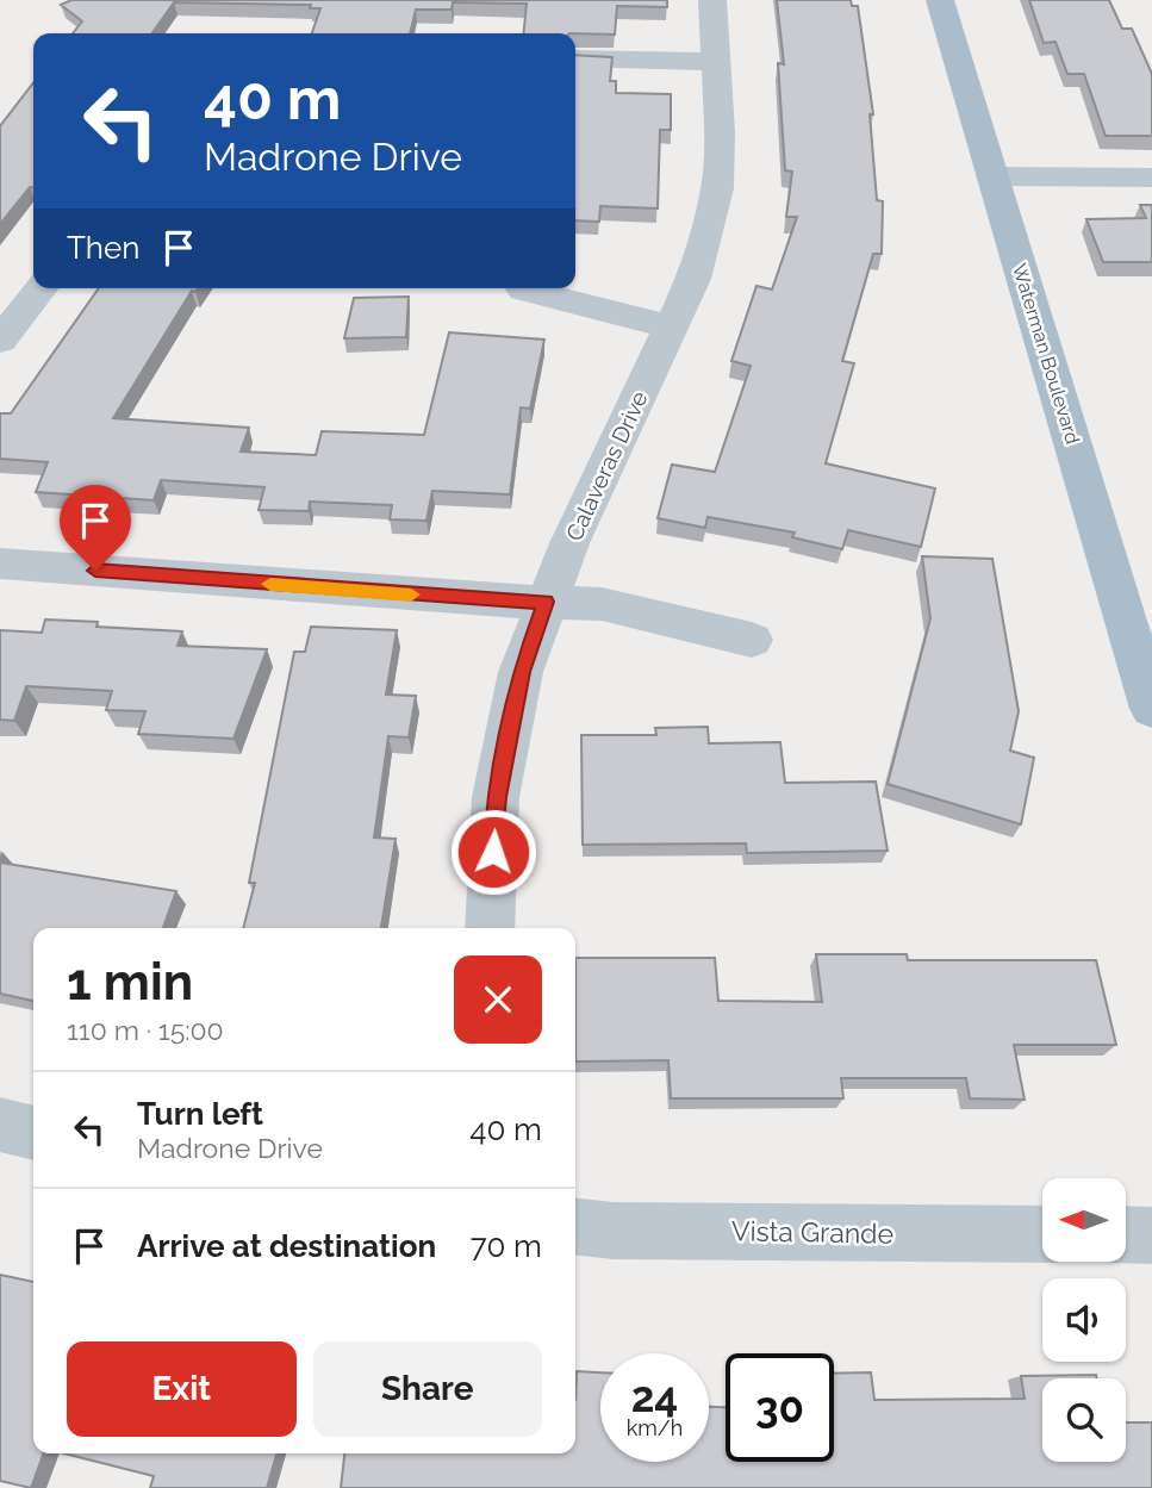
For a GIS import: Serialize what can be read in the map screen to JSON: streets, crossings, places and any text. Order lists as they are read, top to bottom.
{
  "streets": {
    "main road": ["Waterman Boulevard"],
    "street": ["Calaveras Drive", "Vista Grande"]
  },
  "north": "left",
  "page": {
    "turn": ["40 m", "Madrone Drive"],
    "then": "Then",
    "heading": ["1 min", "110 m · 15:00"],
    "list": [
      {
        "name": "Turn left",
        "note": "Madrone Drive",
        "value": "40 m"
      },
      {
        "name": "Arrive at destination",
        "value": "70 m"
      }
    ],
    "buttons": ["Exit", "Share"],
    "speed": "24 km/h",
    "limit": "30"
  }
}
